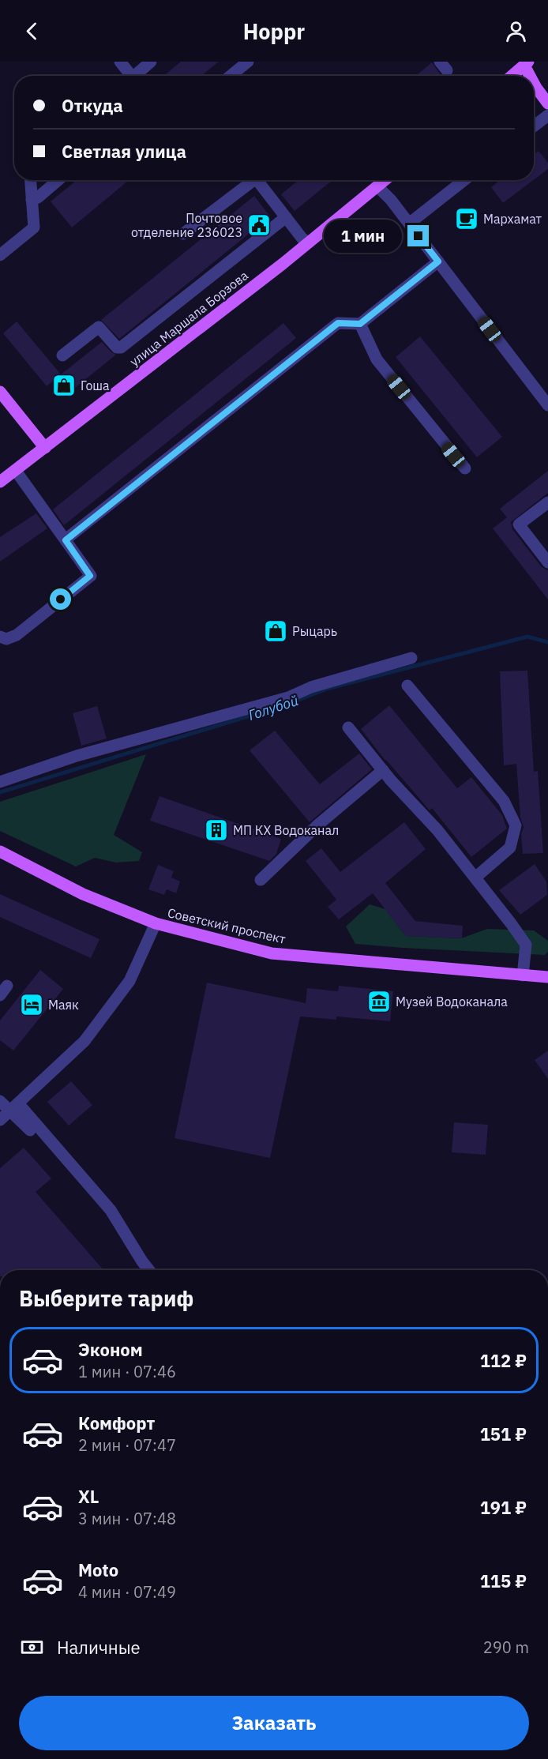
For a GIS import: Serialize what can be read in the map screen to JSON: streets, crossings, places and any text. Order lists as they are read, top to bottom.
{
  "streets": {
    "main road": ["улица Маршала Борзова", "Советский проспект"]
  },
  "water": ["Голубой"],
  "places": {
    "cafe": ["Мархамат"],
    "public building": ["Почтовое отделение 236023"],
    "shop": ["Гоша", "Рыцарь"],
    "building": ["МП КХ Водоканал"],
    "museum": ["Музей Водоканала"],
    "hotel": ["Маяк"]
  },
  "page": {
    "header": "Hoppr",
    "banner": ["Откуда", "Светлая улица"],
    "bubble": "1 мин",
    "heading": "Выберите тариф",
    "list": [
      {
        "name": "Эконом",
        "note": "1 мин · 07:46",
        "value": "112 ₽"
      },
      {
        "name": "Комфорт",
        "note": "2 мин · 07:47",
        "value": "151 ₽"
      },
      {
        "name": "XL",
        "note": "3 мин · 07:48",
        "value": "191 ₽"
      },
      {
        "name": "Moto",
        "note": "4 мин · 07:49",
        "value": "115 ₽"
      }
    ],
    "pay": ["Наличные", "290 m"],
    "buttons": "Заказать"
  }
}
